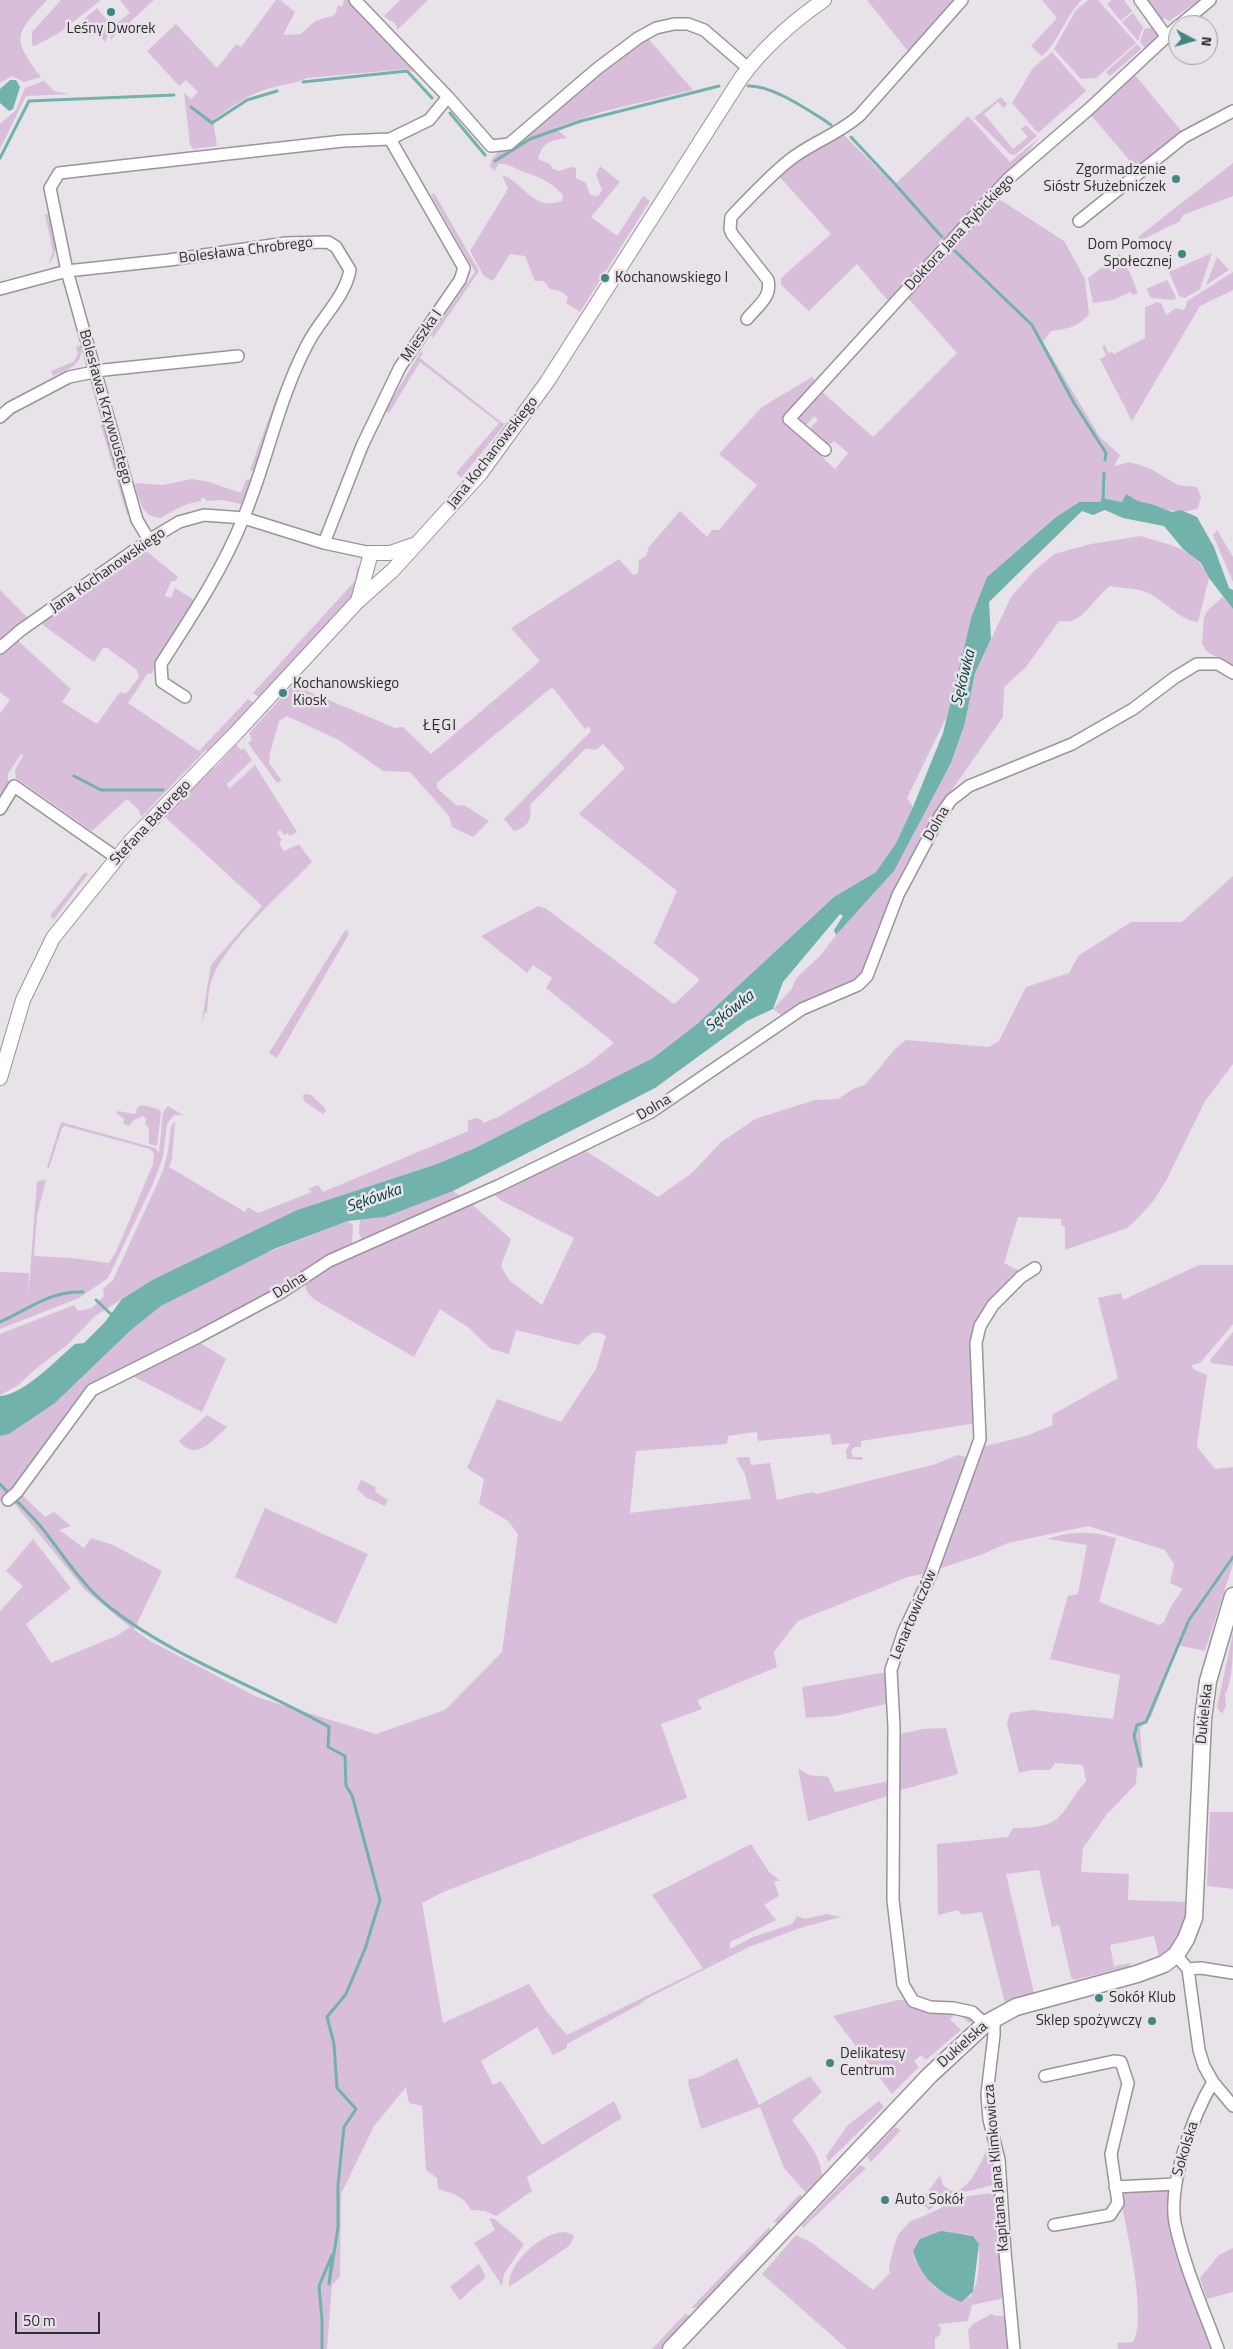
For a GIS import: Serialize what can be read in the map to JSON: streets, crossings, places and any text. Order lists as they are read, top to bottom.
{
  "streets": {
    "main road": ["Dukielska"],
    "street": [
      "Doktora Jana Rybickiego",
      "Bolesława Chrobrego",
      "Mieszka I",
      "Bolesława Krzywoustego",
      "Jana Kochanowskiego",
      "Stefana Batorego",
      "Dolna",
      "Lenartowiczów",
      "Sokolska",
      "Kapitana Jana Klimkowicza"
    ]
  },
  "crossings": [
    ["Bolesława Chrobrego", "Bolesława Krzywoustego"],
    ["Bolesława Chrobrego", "Jana Kochanowskiego"],
    ["Mieszka I", "Jana Kochanowskiego"],
    ["Bolesława Krzywoustego", "Jana Kochanowskiego"],
    ["Jana Kochanowskiego", "Stefana Batorego"],
    ["Lenartowiczów", "Dukielska"],
    ["Lenartowiczów", "Kapitana Jana Klimkowicza"],
    ["Dukielska", "Kapitana Jana Klimkowicza"]
  ],
  "districts": ["ŁĘGI"],
  "water": ["Sękówka"],
  "places": [
    "Leśny Dworek",
    "Zgormadzenie Sióstr Służebniczek",
    "Dom Pomocy Społecznej",
    "Kochanowskiego I",
    "Kochanowskiego Kiosk",
    "Sokół Klub",
    "Sklep spożywczy",
    "Delikatesy Centrum",
    "Auto Sokół"
  ],
  "scale_bar": "50 m",
  "north": "right"
}
